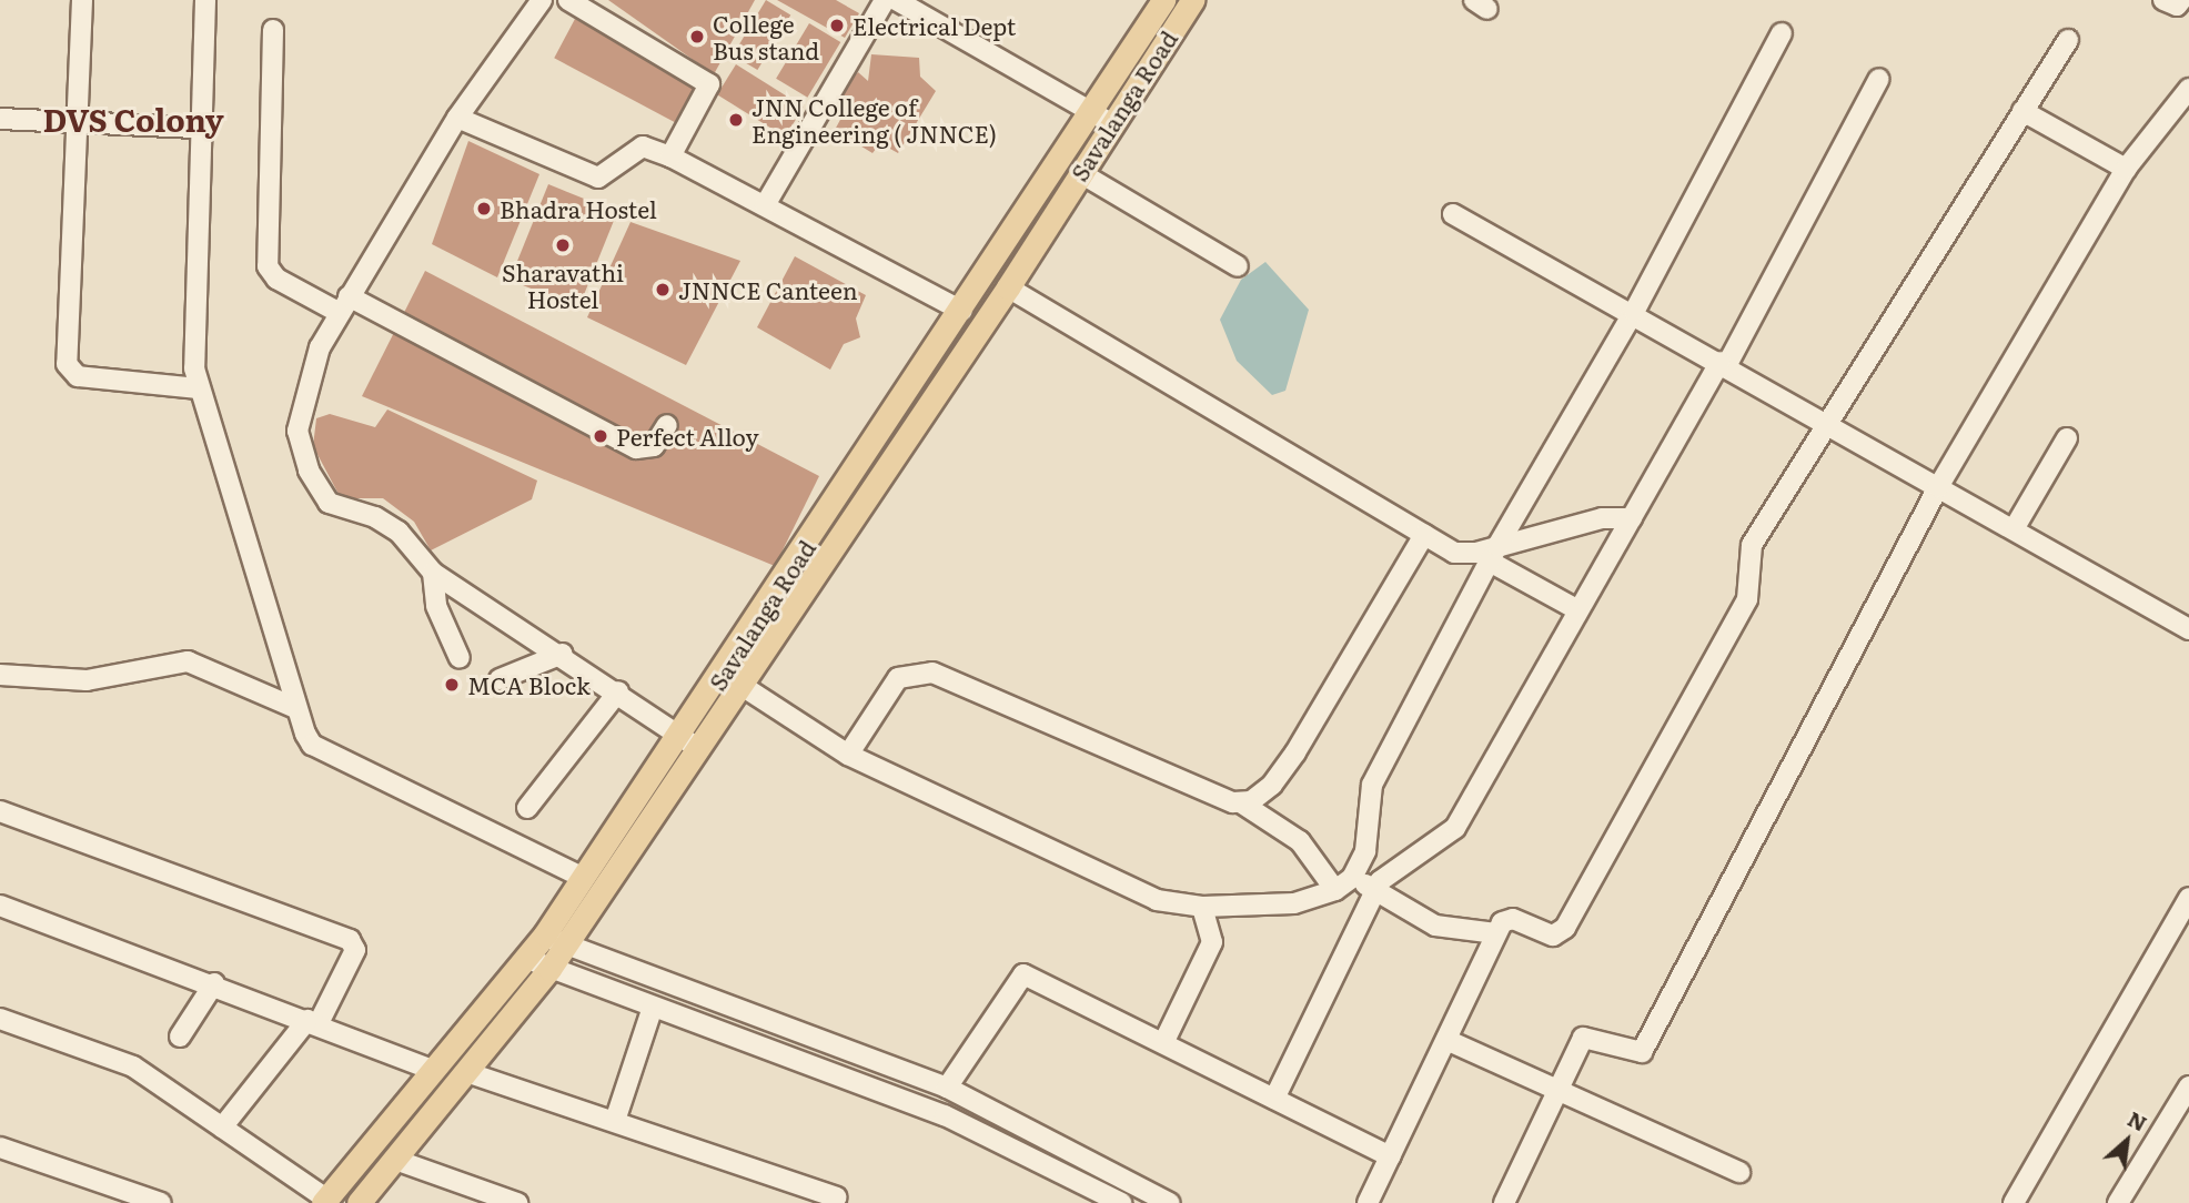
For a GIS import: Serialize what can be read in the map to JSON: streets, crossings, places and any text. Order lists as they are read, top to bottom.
{
  "streets": {
    "main road": ["Savalanga Road"]
  },
  "districts": ["DVS Colony"],
  "places": [
    "Electrical Dept",
    "College Bus stand",
    "JNN College of Engineering ( JNNCE)",
    "Bhadra Hostel",
    "Sharavathi Hostel",
    "JNNCE Canteen",
    "Perfect Alloy",
    "MCA Block"
  ],
  "north": "top right"
}
